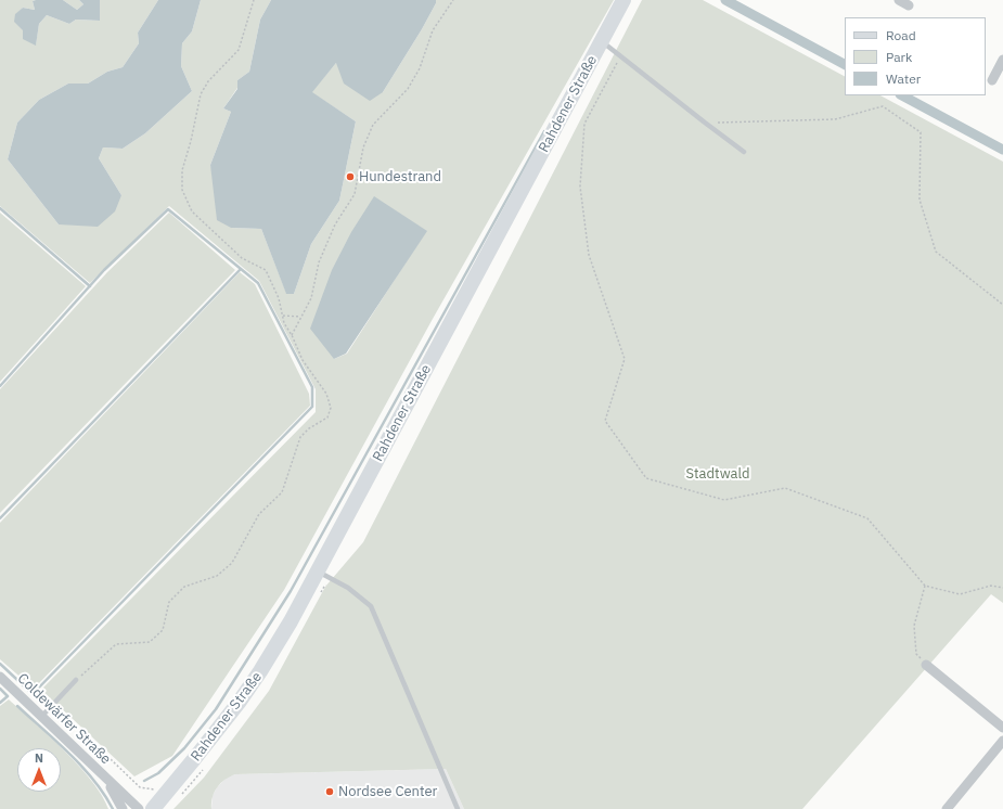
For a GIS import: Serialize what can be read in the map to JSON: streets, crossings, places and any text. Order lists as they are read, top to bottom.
{
  "streets": {
    "main road": ["Rahdener Straße"],
    "street": ["Coldewärfer Straße"]
  },
  "parks": ["Stadtwald"],
  "places": ["Hundestrand", "Nordsee Center"],
  "legend": ["Road", "Park", "Water"],
  "north": "top"
}
